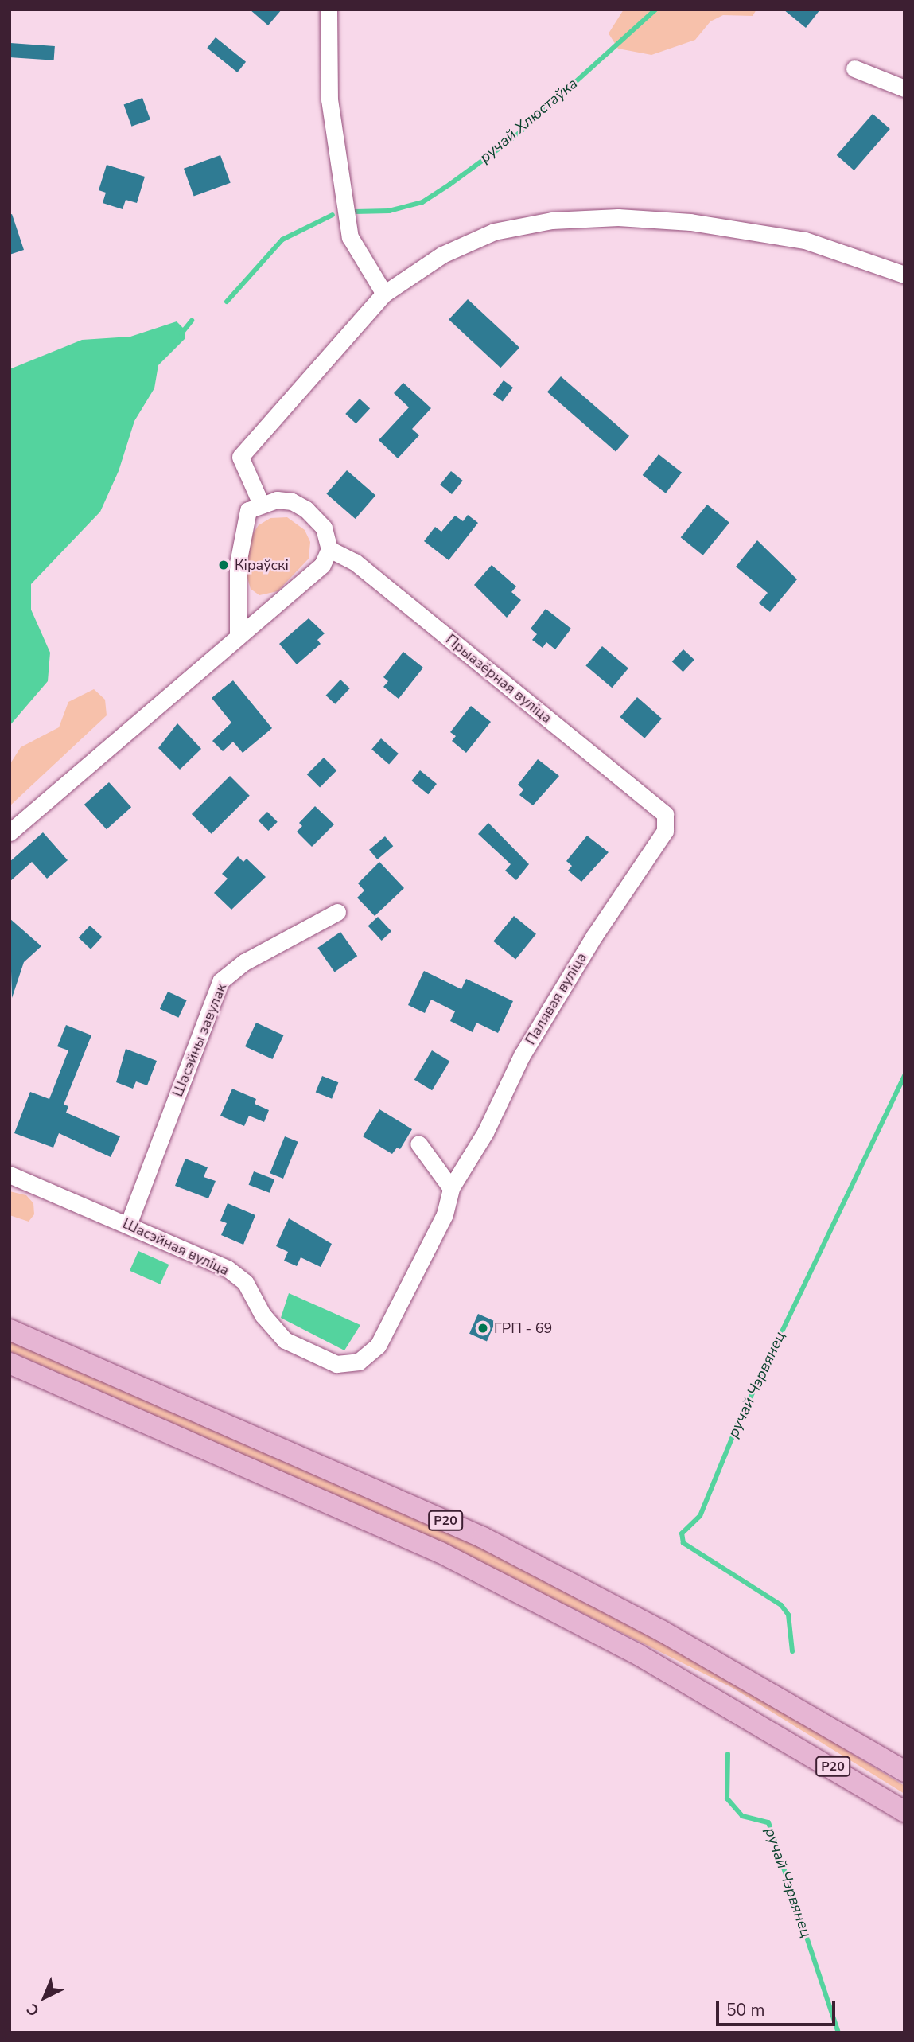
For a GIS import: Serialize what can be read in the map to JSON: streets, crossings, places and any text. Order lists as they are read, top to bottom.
{
  "streets": {
    "main road": ["Р20"],
    "street": [
      "Прыазёрная вуліца",
      "Палявая вуліца",
      "Шасэйны завулак",
      "Шасэйная вуліца"
    ]
  },
  "crossings": [
    ["Прыазёрная вуліца", "Палявая вуліца"],
    ["Палявая вуліца", "Шасэйная вуліца"],
    ["Шасэйны завулак", "Шасэйная вуліца"]
  ],
  "water": ["ручай Хлюстаўка", "ручай Чэрвянец"],
  "places": ["Кіраўскі", "ГРП - 69"],
  "scale_bar": "50 m",
  "north": "bottom left"
}
